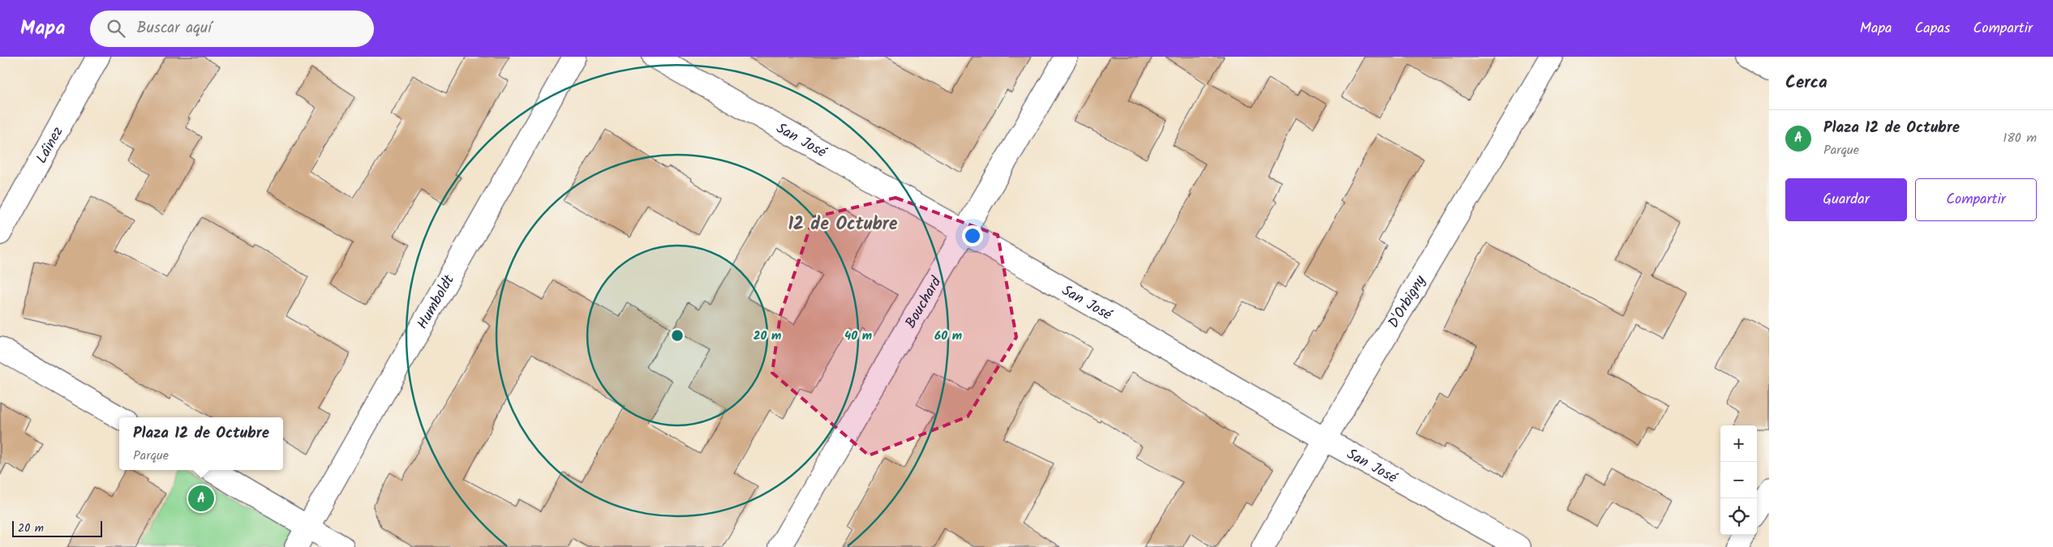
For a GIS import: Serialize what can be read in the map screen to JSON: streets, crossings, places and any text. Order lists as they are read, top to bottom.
{
  "streets": {
    "street": [
      "San José",
      "Láinez",
      "Humboldt",
      "Bouchard",
      "D'Orbigny"
    ]
  },
  "crossings": [
    ["San José", "Bouchard"],
    ["San José", "D'Orbigny"]
  ],
  "districts": ["12 de Octubre"],
  "scale_bar": "20 m",
  "page": {
    "header": "Mapa",
    "search": "Buscar aquí",
    "nav": ["Mapa", "Capas", "Compartir"],
    "heading": "Cerca",
    "list": [
      {
        "mark": "A",
        "name": "Plaza 12 de Octubre",
        "note": "Parque",
        "value": "180 m"
      }
    ],
    "buttons": ["Guardar", "Compartir"],
    "popup": ["Plaza 12 de Octubre", "Parque"],
    "map_buttons": ["+", "−"],
    "pins": "A",
    "scale": "20 m"
  },
  "rings": ["20 m", "40 m", "60 m"]
}
